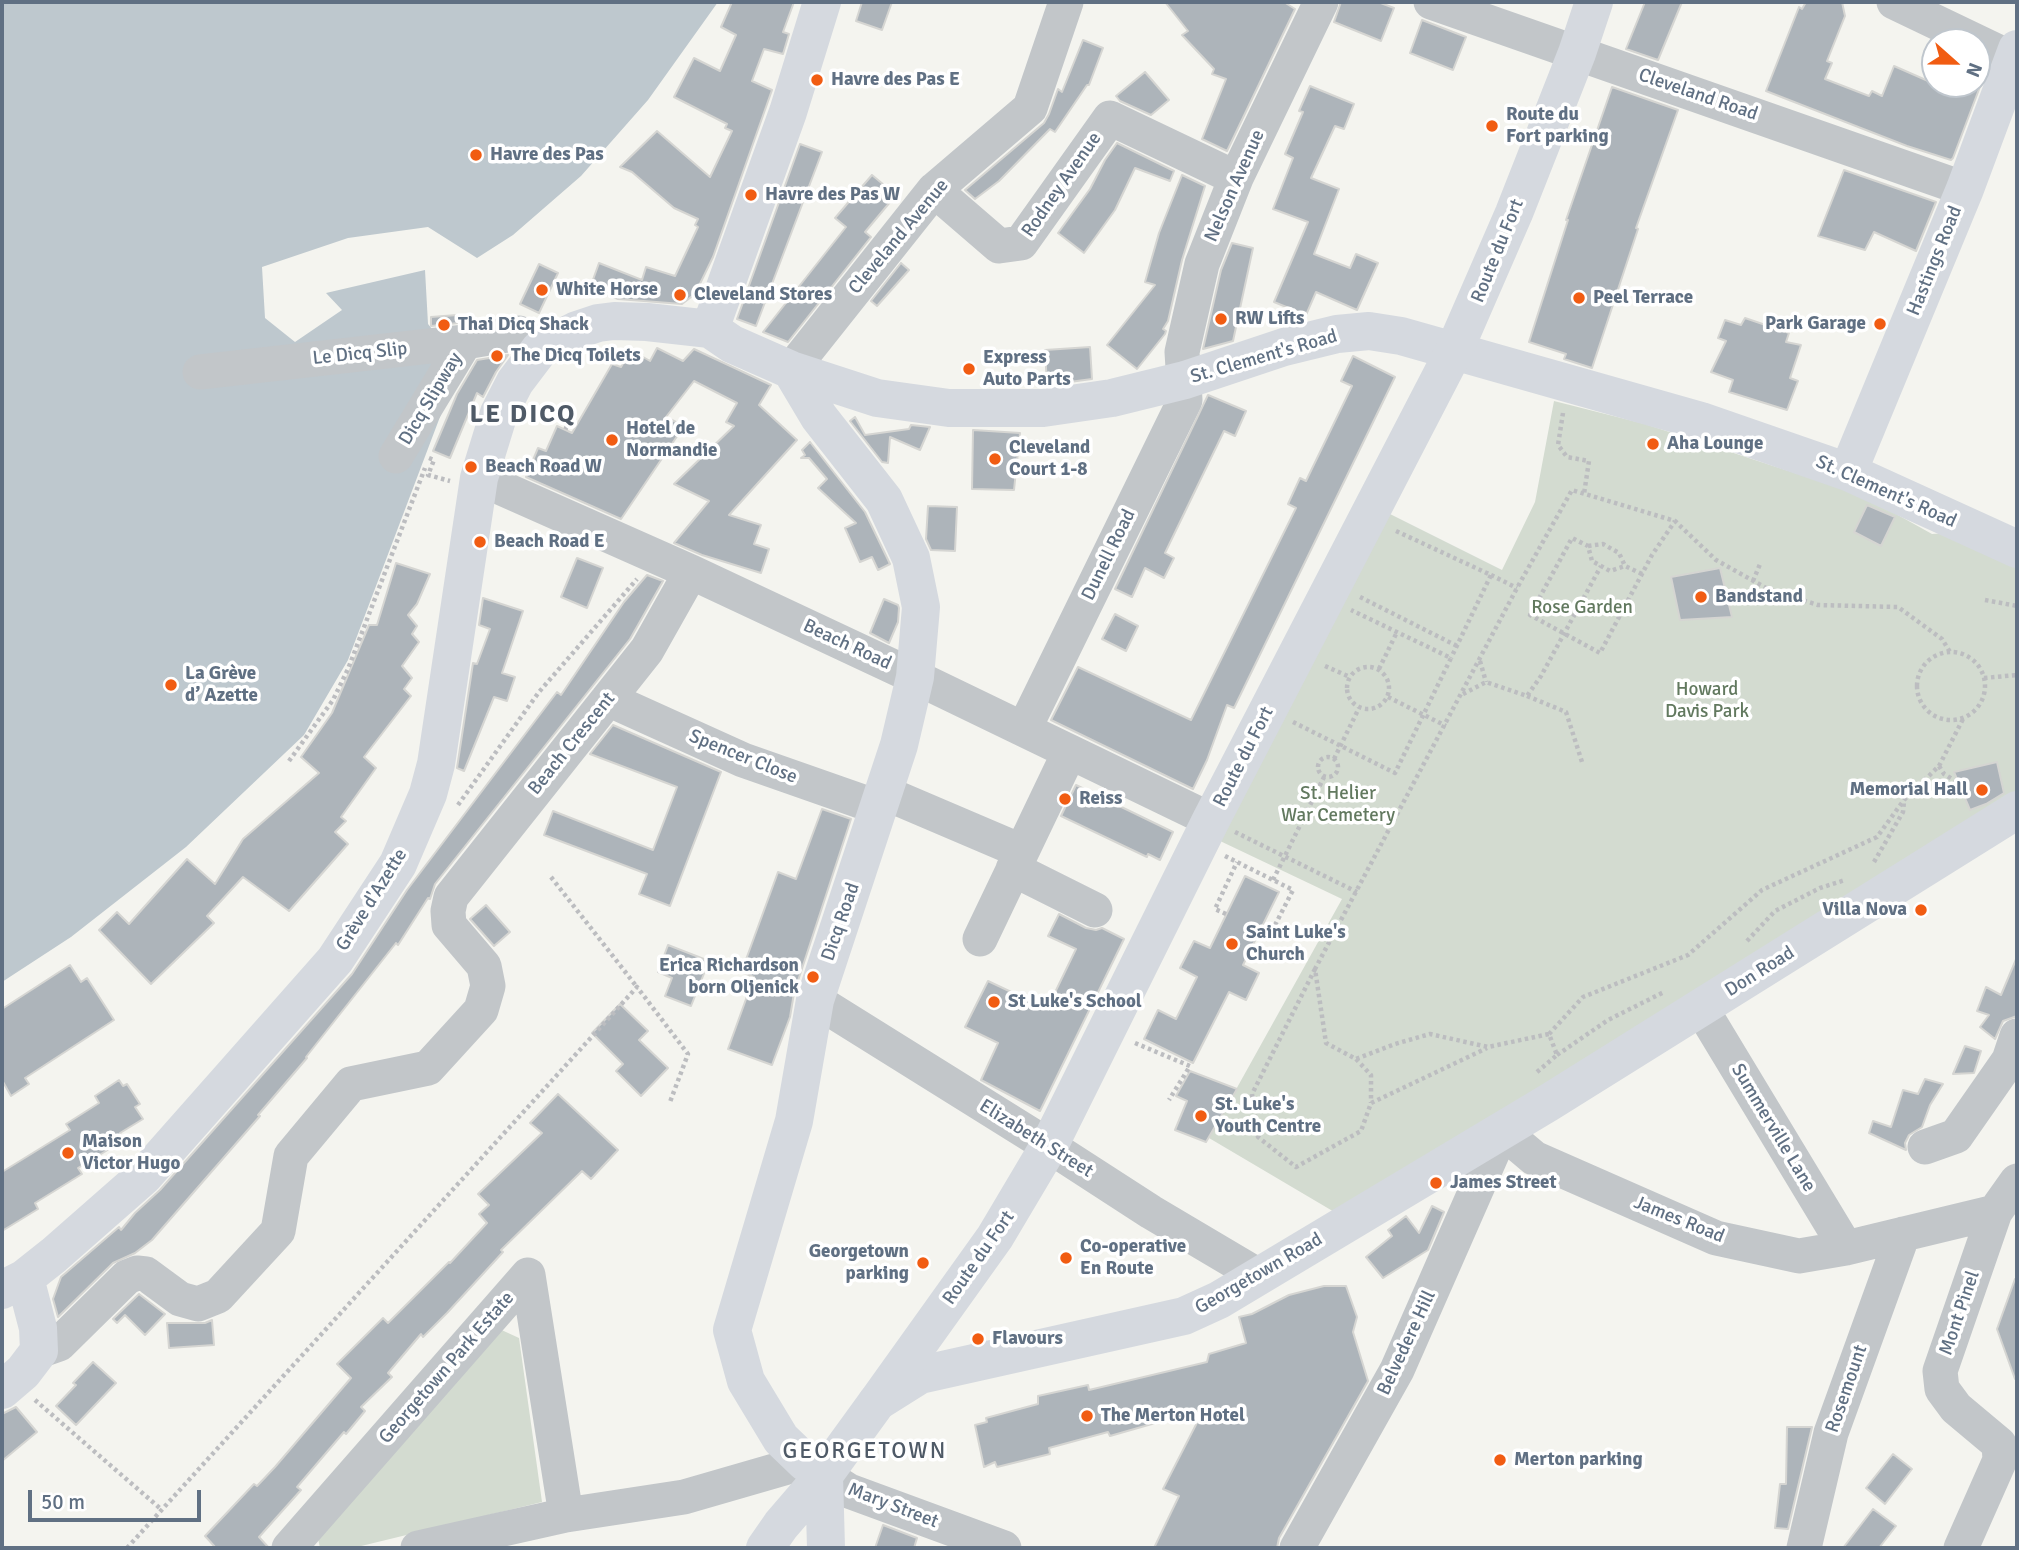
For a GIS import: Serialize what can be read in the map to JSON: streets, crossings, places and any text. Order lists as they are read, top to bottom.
{
  "streets": {
    "main road": [
      "Route du Fort",
      "Hastings Road",
      "St. Clement's Road",
      "Grève d'Azette",
      "Dicq Road",
      "Don Road",
      "Georgetown Road"
    ],
    "street": [
      "Cleveland Road",
      "Rodney Avenue",
      "Nelson Avenue",
      "Cleveland Avenue",
      "Le Dicq Slip",
      "Dicq Slipway",
      "Dunell Road",
      "Beach Road",
      "Beach Crescent",
      "Spencer Close",
      "Summerville Lane",
      "Elizabeth Street",
      "James Road",
      "Mont Pinel",
      "Belvedere Hill",
      "Georgetown Park Estate",
      "Rosemount",
      "Mary Street"
    ]
  },
  "crossings": [
    ["Cleveland Road", "Route du Fort"],
    ["Cleveland Road", "Hastings Road"],
    ["Rodney Avenue", "Nelson Avenue"],
    ["Rodney Avenue", "Cleveland Avenue"],
    ["Nelson Avenue", "St. Clement's Road"],
    ["Nelson Avenue", "Dunell Road"],
    ["Cleveland Avenue", "St. Clement's Road"],
    ["Cleveland Avenue", "Dicq Road"],
    ["Route du Fort", "St. Clement's Road"],
    ["Route du Fort", "Beach Road"],
    ["Route du Fort", "Dicq Road"],
    ["Route du Fort", "Elizabeth Street"],
    ["Route du Fort", "Georgetown Road"],
    ["Route du Fort", "Mary Street"],
    ["Hastings Road", "St. Clement's Road"],
    ["Le Dicq Slip", "Dicq Slipway"],
    ["Le Dicq Slip", "Grève d'Azette"],
    ["St. Clement's Road", "Dunell Road"],
    ["St. Clement's Road", "Grève d'Azette"],
    ["St. Clement's Road", "Dicq Road"],
    ["Dunell Road", "Beach Road"],
    ["Beach Road", "Beach Crescent"],
    ["Beach Road", "Grève d'Azette"],
    ["Beach Road", "Dicq Road"],
    ["Beach Crescent", "Spencer Close"],
    ["Spencer Close", "Dicq Road"],
    ["Dicq Road", "Elizabeth Street"],
    ["Dicq Road", "Mary Street"],
    ["Don Road", "Summerville Lane"],
    ["Don Road", "James Road"],
    ["Don Road", "Georgetown Road"],
    ["Don Road", "Belvedere Hill"],
    ["Summerville Lane", "James Road"],
    ["Elizabeth Street", "Georgetown Road"],
    ["James Road", "Georgetown Road"],
    ["James Road", "Mont Pinel"],
    ["James Road", "Belvedere Hill"],
    ["James Road", "Rosemount"],
    ["Georgetown Road", "Belvedere Hill"]
  ],
  "districts": ["LE DICQ", "GEORGETOWN"],
  "parks": ["Rose Garden", "Howard Davis Park", "St. Helier War Cemetery"],
  "places": [
    "Havre des Pas E",
    "Route du Fort parking",
    "Havre des Pas",
    "Havre des Pas W",
    "White Horse",
    "Cleveland Stores",
    "Peel Terrace",
    "RW Lifts",
    "Park Garage",
    "Thai Dicq Shack",
    "The Dicq Toilets",
    "Express Auto Parts",
    "Hotel de Normandie",
    "Aha Lounge",
    "Cleveland Court 1-8",
    "Beach Road W",
    "Beach Road E",
    "Bandstand",
    "La Grève d’ Azette",
    "Memorial Hall",
    "Reiss",
    "Villa Nova",
    "Saint Luke's Church",
    "Erica Richardson born Oljenick",
    "St Luke's School",
    "St. Luke's Youth Centre",
    "Maison Victor Hugo",
    "James Street",
    "Co-operative En Route",
    "Georgetown parking",
    "Flavours",
    "The Merton Hotel",
    "Merton parking"
  ],
  "scale_bar": "50 m",
  "north": "right"
}
